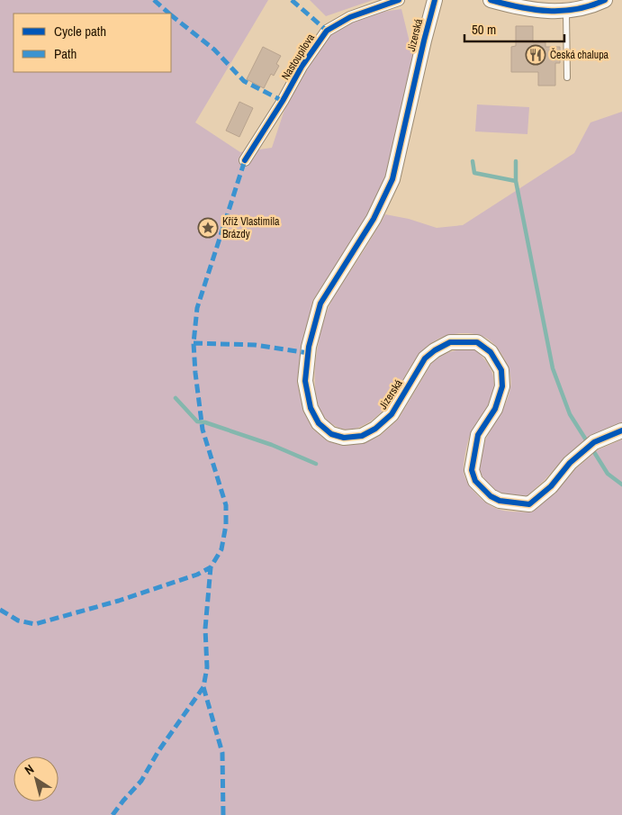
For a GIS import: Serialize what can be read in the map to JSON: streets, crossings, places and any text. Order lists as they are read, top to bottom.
{
  "streets": {
    "street": ["Jizerská", "Nastoupilova"]
  },
  "places": {
    "restaurant": ["Česká chalupa"],
    "place": ["Kříž Vlastimila Brázdy"]
  },
  "legend": ["Cycle path", "Path"],
  "scale_bar": "50 m",
  "north": "top left"
}
